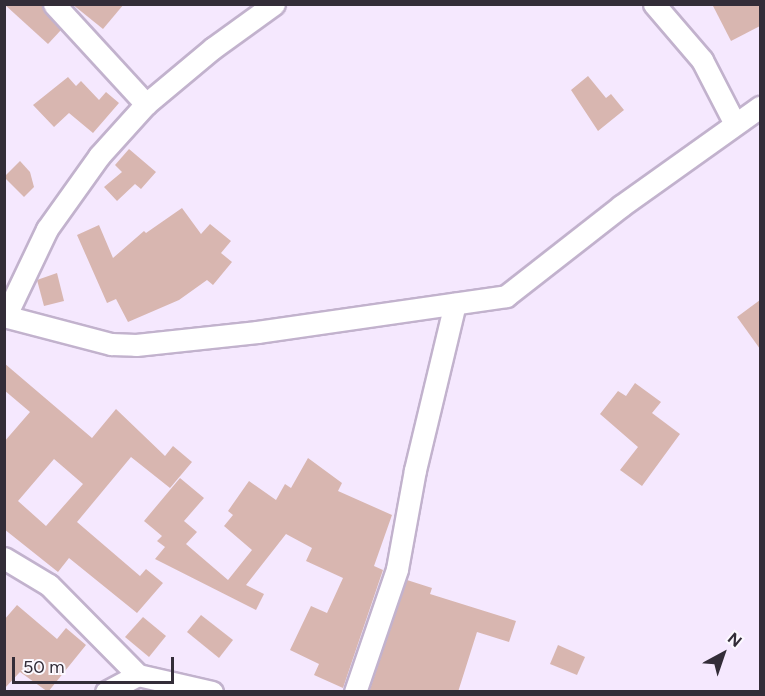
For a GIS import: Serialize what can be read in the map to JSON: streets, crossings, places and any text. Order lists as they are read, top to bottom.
{
  "scale_bar": "50 m",
  "north": "top right"
}
